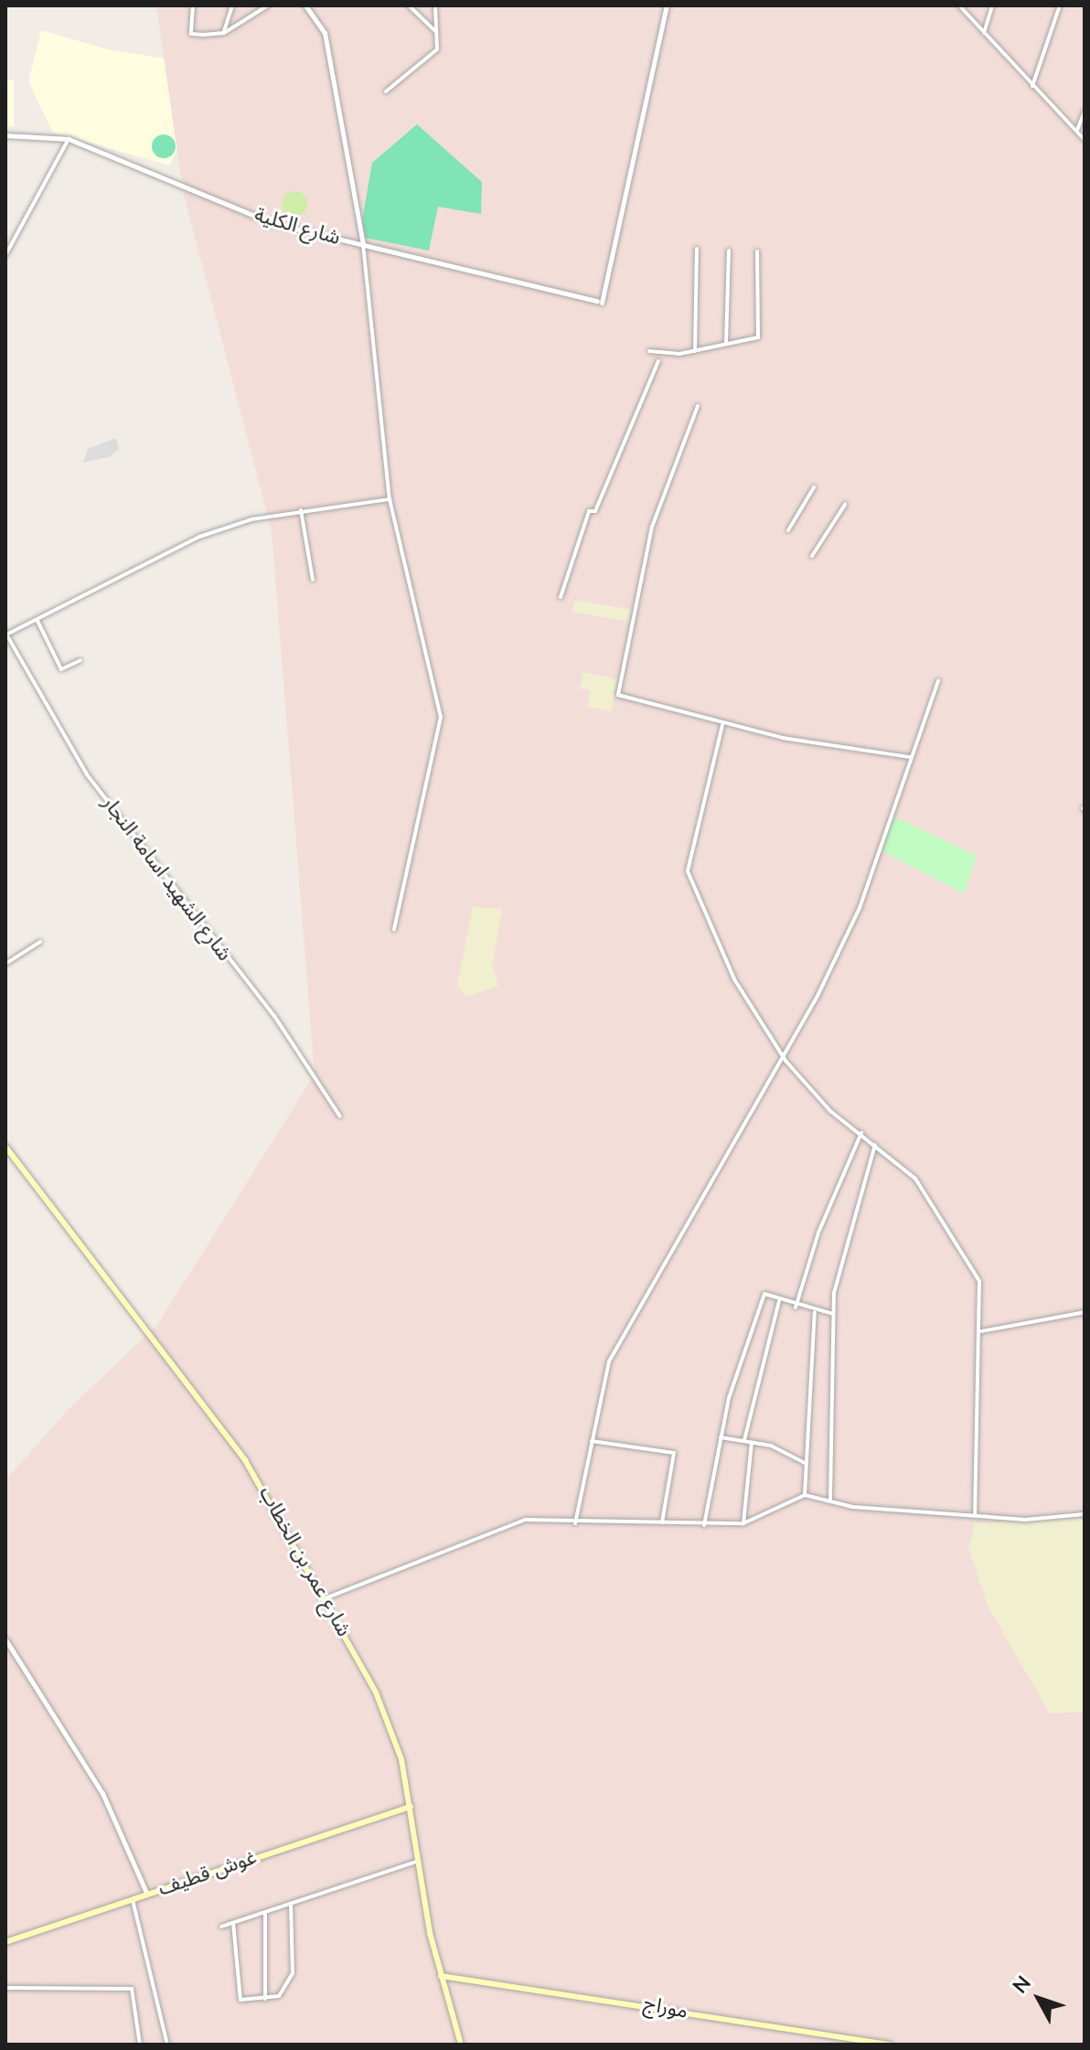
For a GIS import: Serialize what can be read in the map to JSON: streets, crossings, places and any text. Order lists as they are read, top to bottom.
{
  "streets": {
    "main road": ["شارع عمر بن الخطاب", "غوش قطيف", "موراج"],
    "street": ["شارع الكلية", "شارع الشهيد اسامة النجار"]
  },
  "crossings": [
    ["شارع عمر بن الخطاب", "غوش قطيف"],
    ["شارع عمر بن الخطاب", "موراج"]
  ],
  "north": "top left"
}
